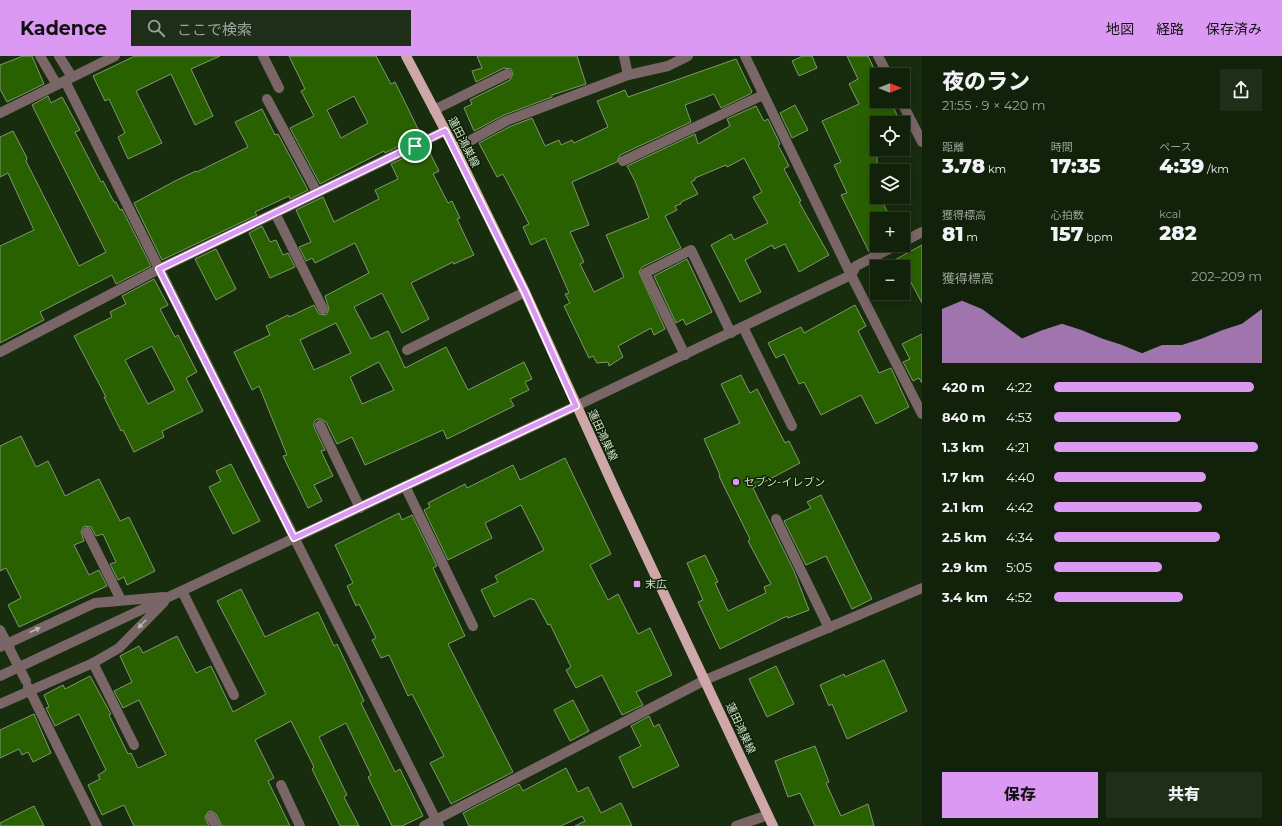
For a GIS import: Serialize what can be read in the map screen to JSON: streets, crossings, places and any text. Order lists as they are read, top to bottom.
{
  "streets": {
    "main road": ["蓮田鴻巣線"]
  },
  "places": {
    "other": ["セブン-イレブン"],
    "transit": ["末広"]
  },
  "north": "right",
  "page": {
    "header": "Kadence",
    "search": "ここで検索",
    "nav": ["地図", "経路", "保存済み"],
    "heading": ["夜のラン", "21:55 · 9 × 420 m"],
    "map_buttons": ["+", "−"],
    "stats": [
      ["距離", "3.78 km"],
      ["時間", "17:35"],
      ["ペース", "4:39 /km"],
      ["獲得標高", "81 m"],
      ["心拍数", "157 bpm"],
      ["kcal", "282"]
    ],
    "chart": ["獲得標高", "202–209 m"],
    "list": [
      {
        "name": "420 m",
        "note": "4:22"
      },
      {
        "name": "840 m",
        "note": "4:53"
      },
      {
        "name": "1.3 km",
        "note": "4:21"
      },
      {
        "name": "1.7 km",
        "note": "4:40"
      },
      {
        "name": "2.1 km",
        "note": "4:42"
      },
      {
        "name": "2.5 km",
        "note": "4:34"
      },
      {
        "name": "2.9 km",
        "note": "5:05"
      },
      {
        "name": "3.4 km",
        "note": "4:52"
      }
    ],
    "buttons": ["保存", "共有"]
  }
}
